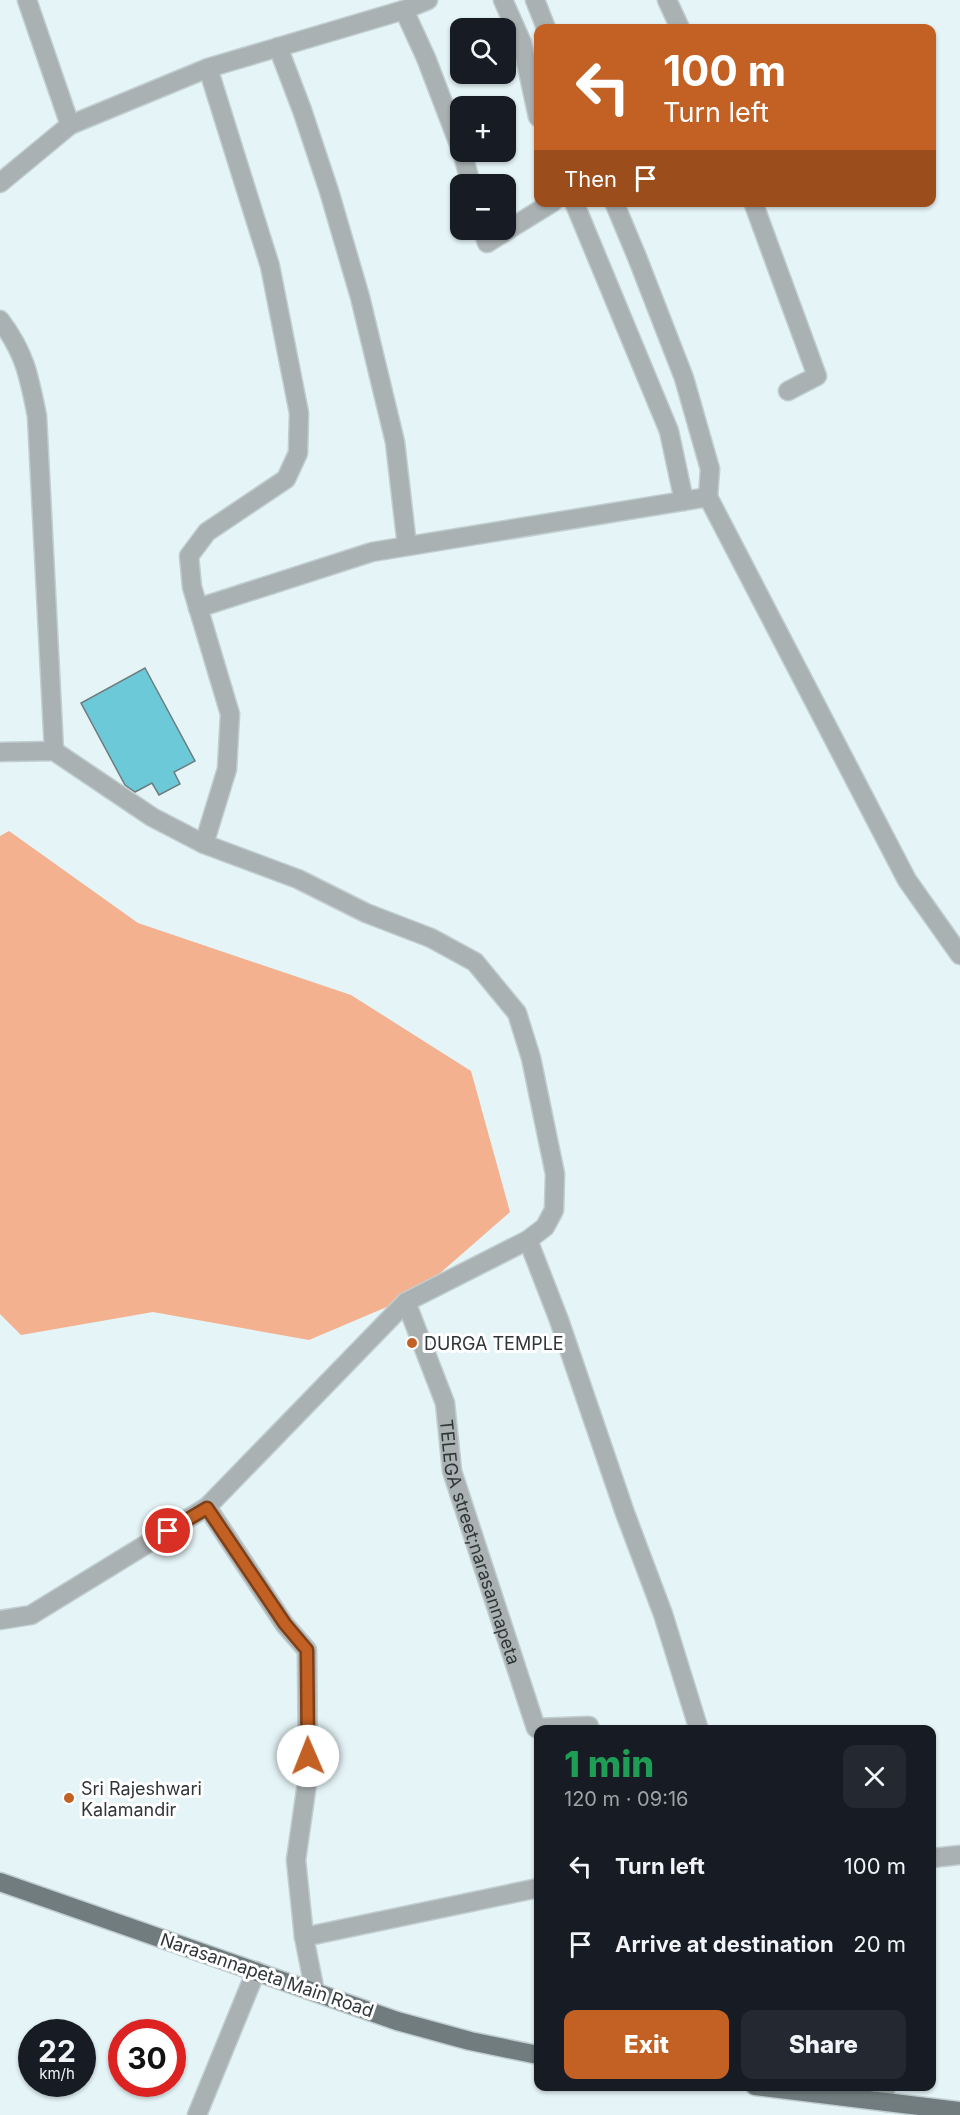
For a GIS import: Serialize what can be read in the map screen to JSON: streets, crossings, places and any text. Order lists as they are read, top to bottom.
{
  "streets": {
    "main road": ["Narasannapeta Main Road"],
    "street": ["TELEGA street;narasannapeta"]
  },
  "places": ["DURGA TEMPLE", "Sri Rajeshwari Kalamandir"],
  "page": {
    "map_buttons": ["+", "−"],
    "turn": ["100 m", "Turn left"],
    "then": "Then",
    "heading": ["1 min", "120 m · 09:16"],
    "list": [
      {
        "name": "Turn left",
        "value": "100 m"
      },
      {
        "name": "Arrive at destination",
        "value": "20 m"
      }
    ],
    "buttons": ["Exit", "Share"],
    "speed": "22 km/h",
    "limit": "30"
  }
}
